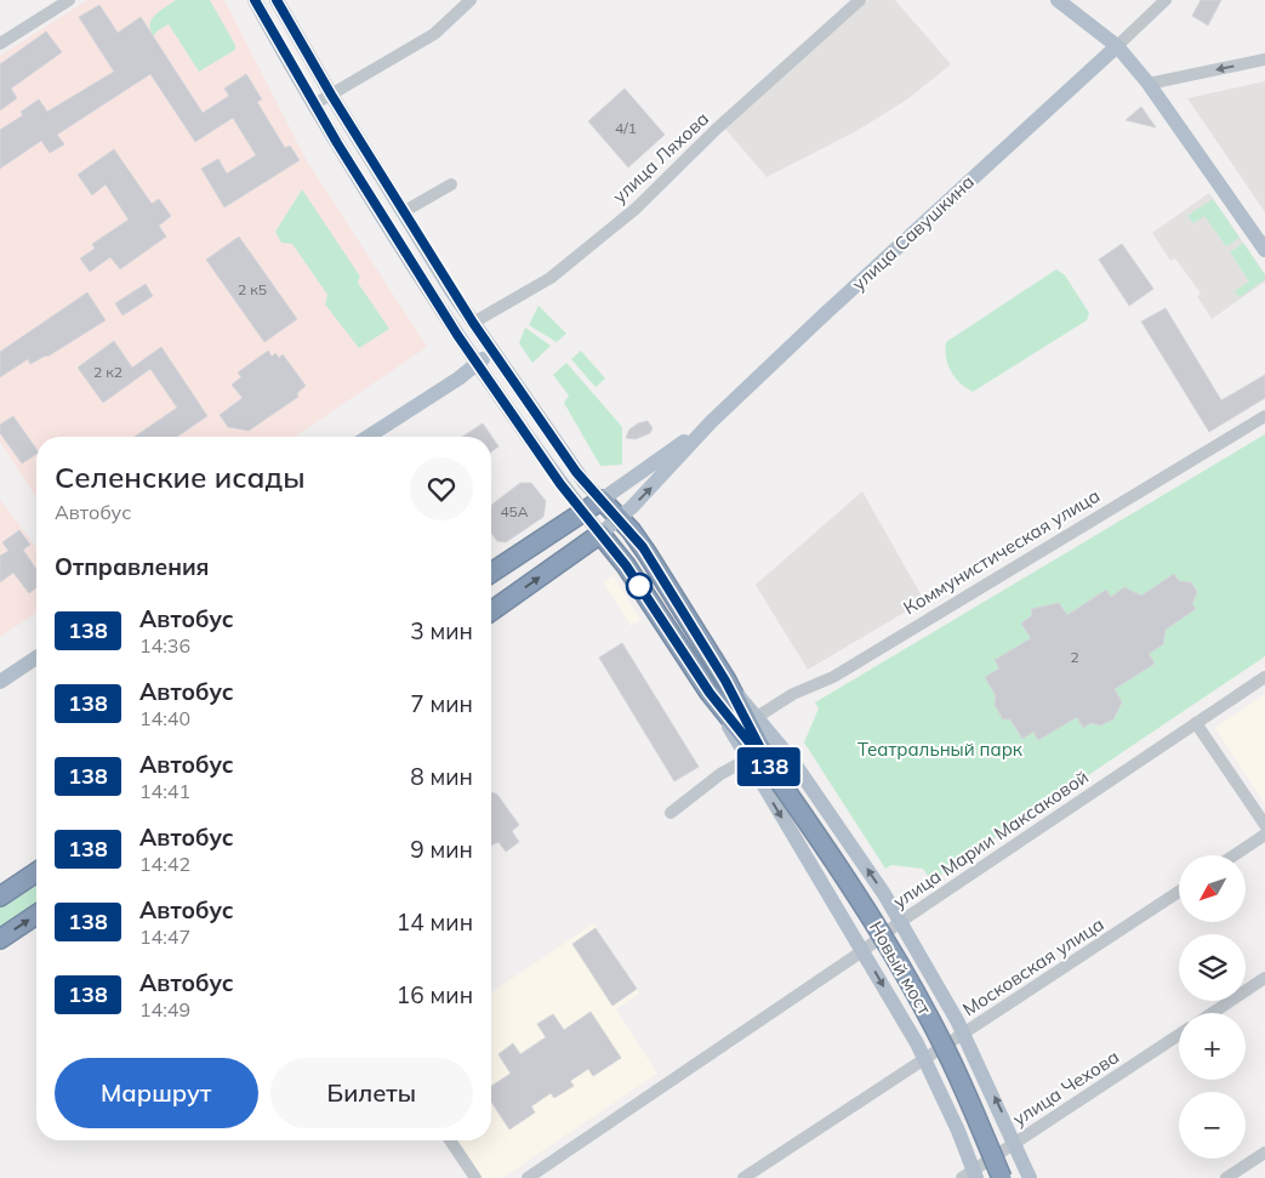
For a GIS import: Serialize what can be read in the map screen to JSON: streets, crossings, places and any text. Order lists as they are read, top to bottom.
{
  "streets": {
    "highway": ["улица Савушкина", "Новый мост"],
    "street": [
      "улица Ляхова",
      "Коммунистическая улица",
      "улица Марии Максаковой",
      "Московская улица",
      "улица Чехова"
    ]
  },
  "parks": ["Театральный парк"],
  "lines": ["bus line 138"],
  "house_numbers": [
    "4/1",
    "2 к5",
    "2 к2",
    "45А",
    "2"
  ],
  "north": "bottom left",
  "page": {
    "on_map": "138",
    "heading": [
      ["Селенские исады", "Автобус"],
      "Отправления"
    ],
    "list": [
      {
        "mark": "138",
        "name": "Автобус",
        "note": "14:36",
        "value": "3 мин"
      },
      {
        "mark": "138",
        "name": "Автобус",
        "note": "14:40",
        "value": "7 мин"
      },
      {
        "mark": "138",
        "name": "Автобус",
        "note": "14:41",
        "value": "8 мин"
      },
      {
        "mark": "138",
        "name": "Автобус",
        "note": "14:42",
        "value": "9 мин"
      },
      {
        "mark": "138",
        "name": "Автобус",
        "note": "14:47",
        "value": "14 мин"
      },
      {
        "mark": "138",
        "name": "Автобус",
        "note": "14:49",
        "value": "16 мин"
      }
    ],
    "map_buttons": ["+", "−"],
    "buttons": ["Маршрут", "Билеты"]
  }
}
